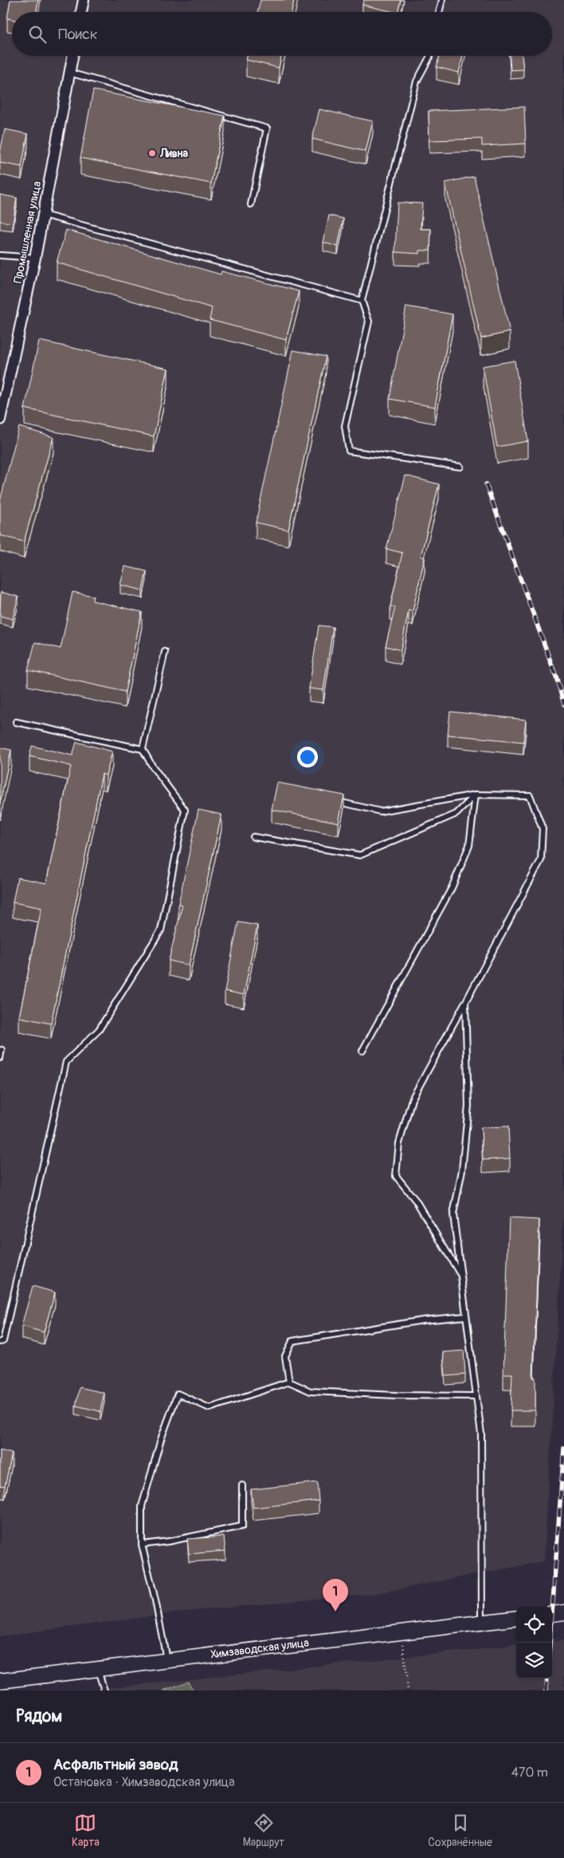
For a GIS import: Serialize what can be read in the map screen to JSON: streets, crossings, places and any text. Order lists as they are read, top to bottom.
{
  "streets": {
    "street": ["Промышленная улица", "Химзаводская улица"]
  },
  "places": ["Ливна"],
  "page": {
    "search": "Поиск",
    "pins": "1",
    "heading": "Рядом",
    "list": [
      {
        "mark": "1",
        "name": "Асфальтный завод",
        "note": "Остановка · Химзаводская улица",
        "value": "470 m"
      }
    ],
    "nav": ["Карта", "Маршрут", "Сохранённые"]
  }
}
